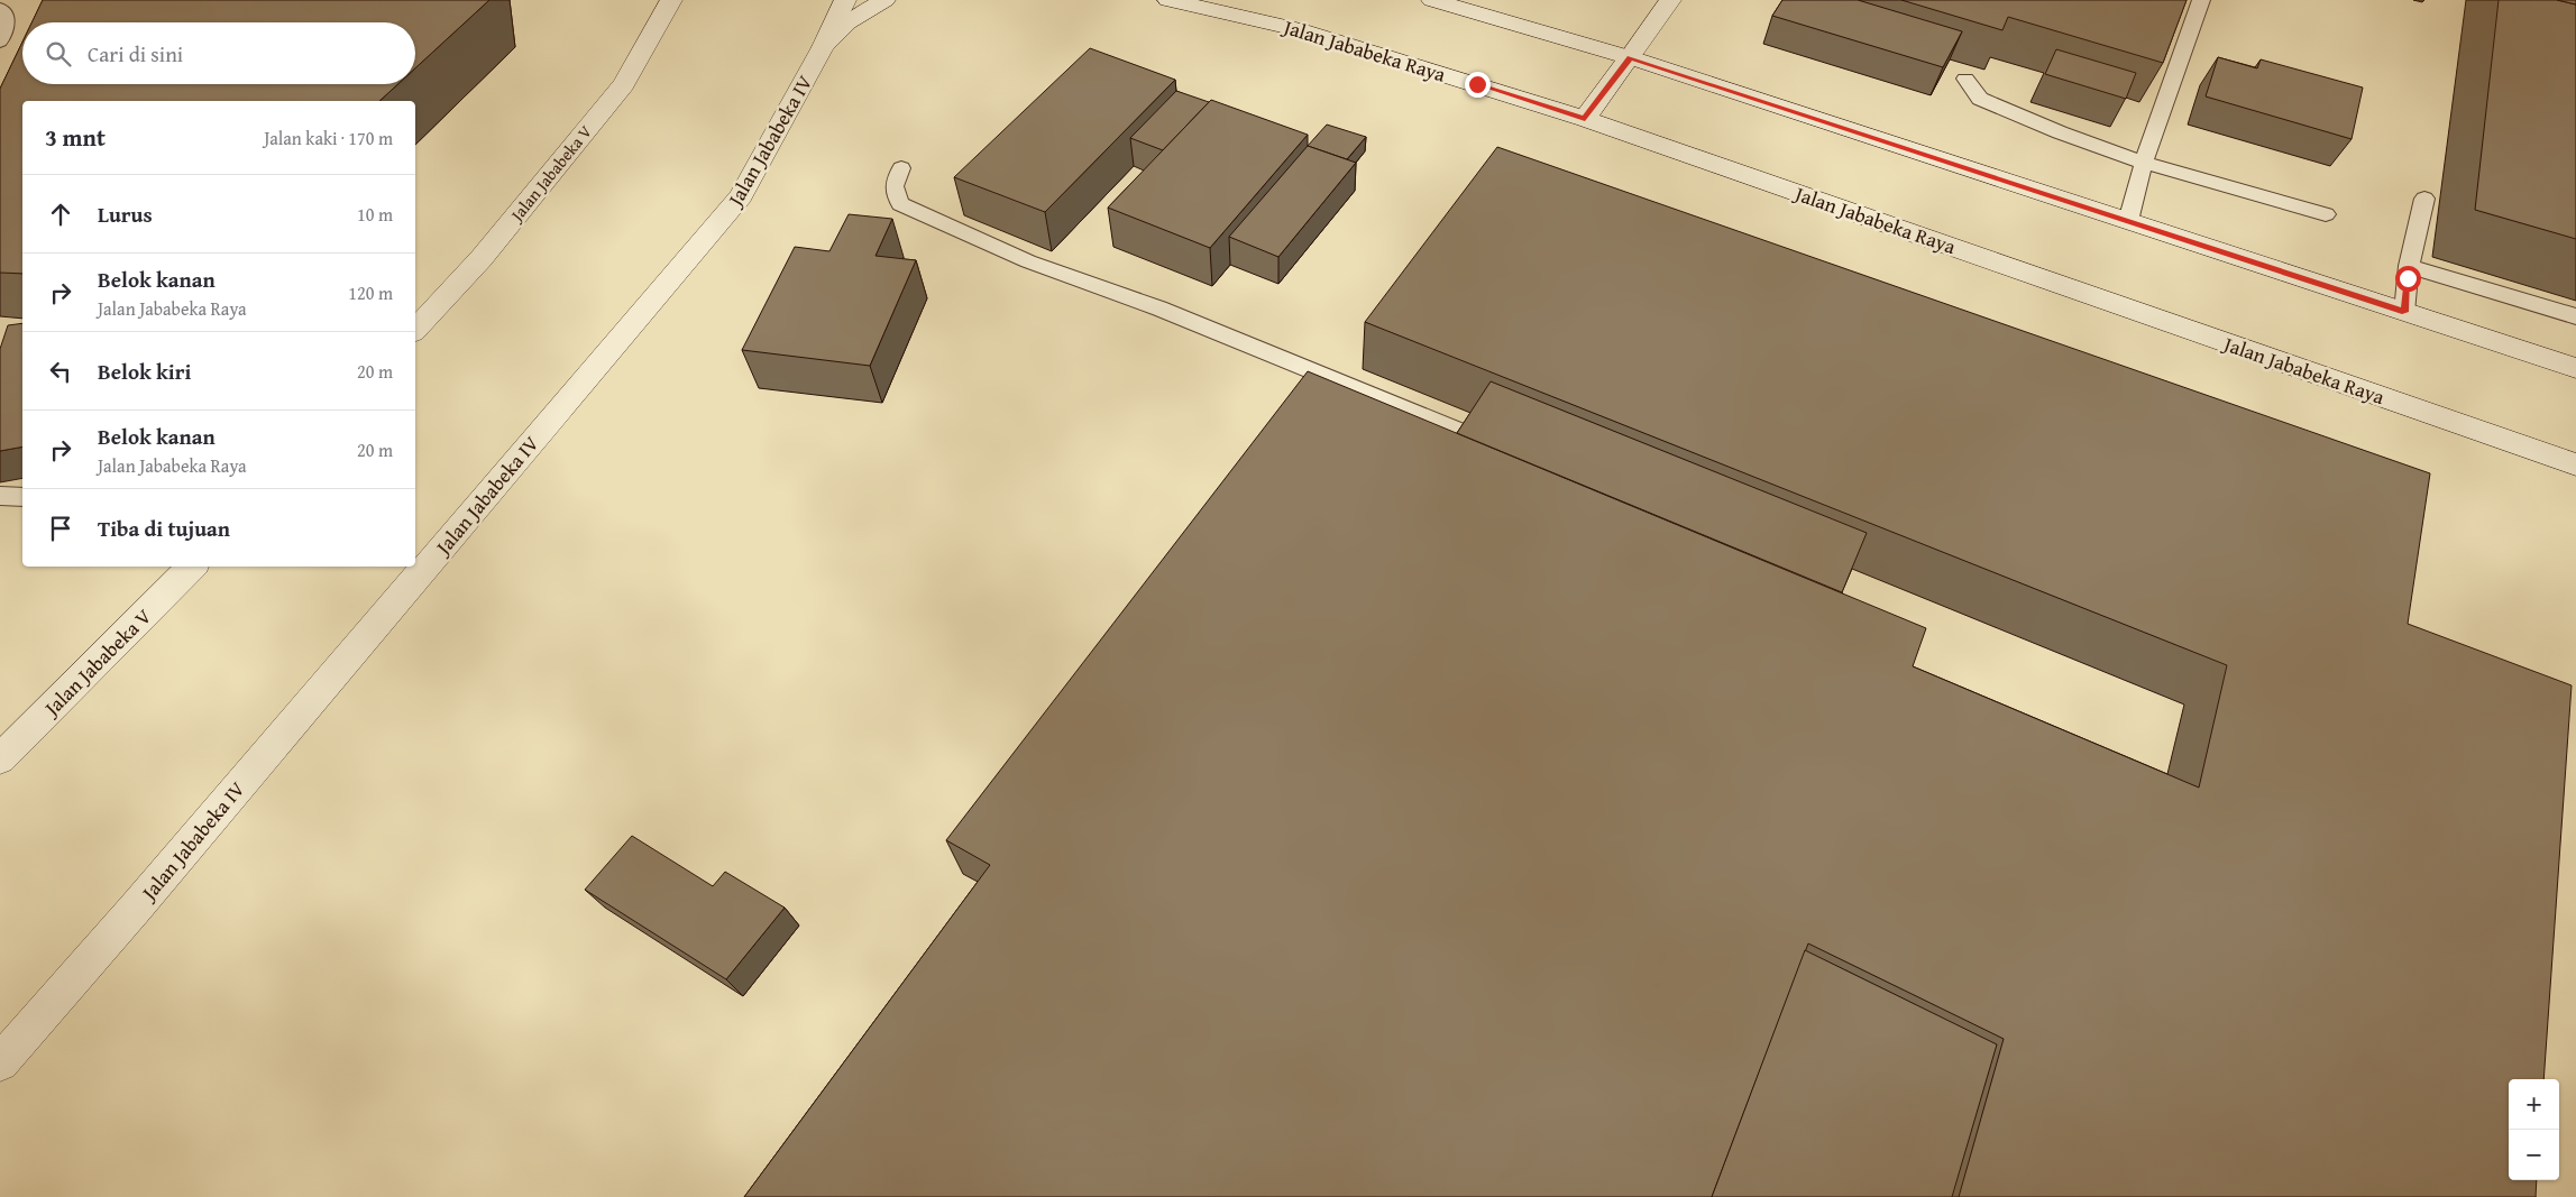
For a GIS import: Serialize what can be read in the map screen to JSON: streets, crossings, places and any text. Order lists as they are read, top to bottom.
{
  "streets": {
    "main road": ["Jalan Jababeka Raya", "Jalan Jababeka IV", "Jalan Jababeka V"]
  },
  "page": {
    "search": "Cari di sini",
    "heading": ["3 mnt", "Jalan kaki · 170 m"],
    "list": [
      ["Lurus", "10 m"],
      ["Belok kanan", "Jalan Jababeka Raya", "120 m"],
      ["Belok kiri", "20 m"],
      ["Belok kanan", "Jalan Jababeka Raya", "20 m"],
      "Tiba di tujuan"
    ],
    "map_buttons": ["+", "−"]
  }
}
